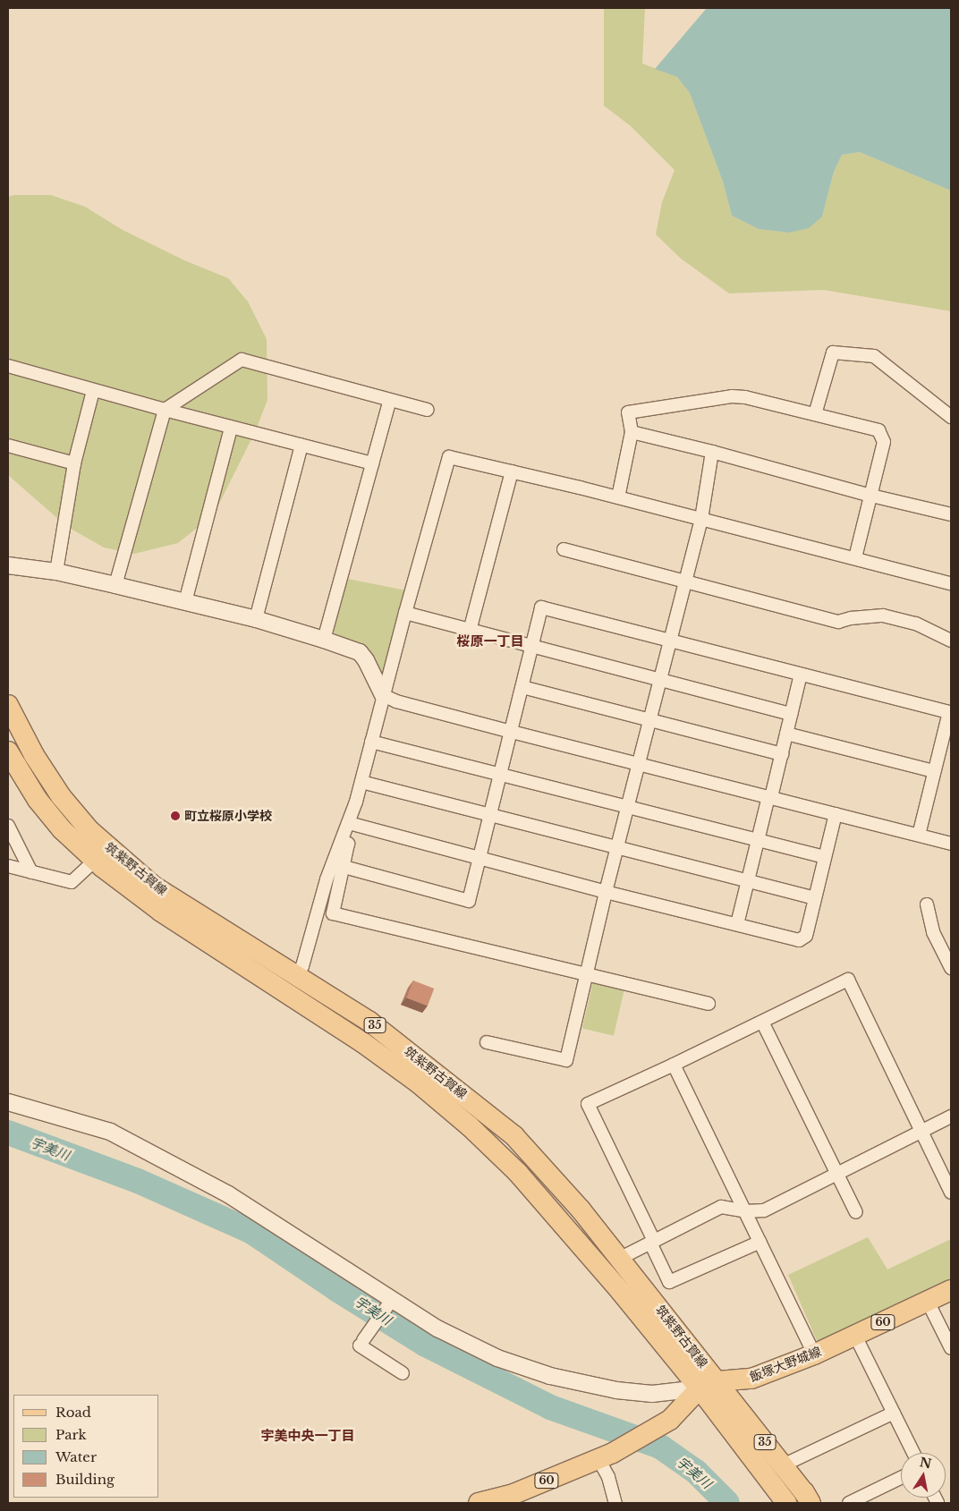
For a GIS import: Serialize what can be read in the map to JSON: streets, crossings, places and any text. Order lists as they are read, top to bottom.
{
  "streets": {
    "main road": [
      "筑紫野古賀線",
      "35",
      "60",
      "飯塚大野城線"
    ]
  },
  "crossings": [
    ["筑紫野古賀線", "60"],
    ["筑紫野古賀線", "飯塚大野城線"],
    ["60", "飯塚大野城線"]
  ],
  "districts": ["桜原一丁目", "宇美中央一丁目"],
  "water": ["宇美川"],
  "places": ["町立桜原小学校"],
  "legend": [
    "Road",
    "Park",
    "Water",
    "Building"
  ],
  "north": "top"
}
